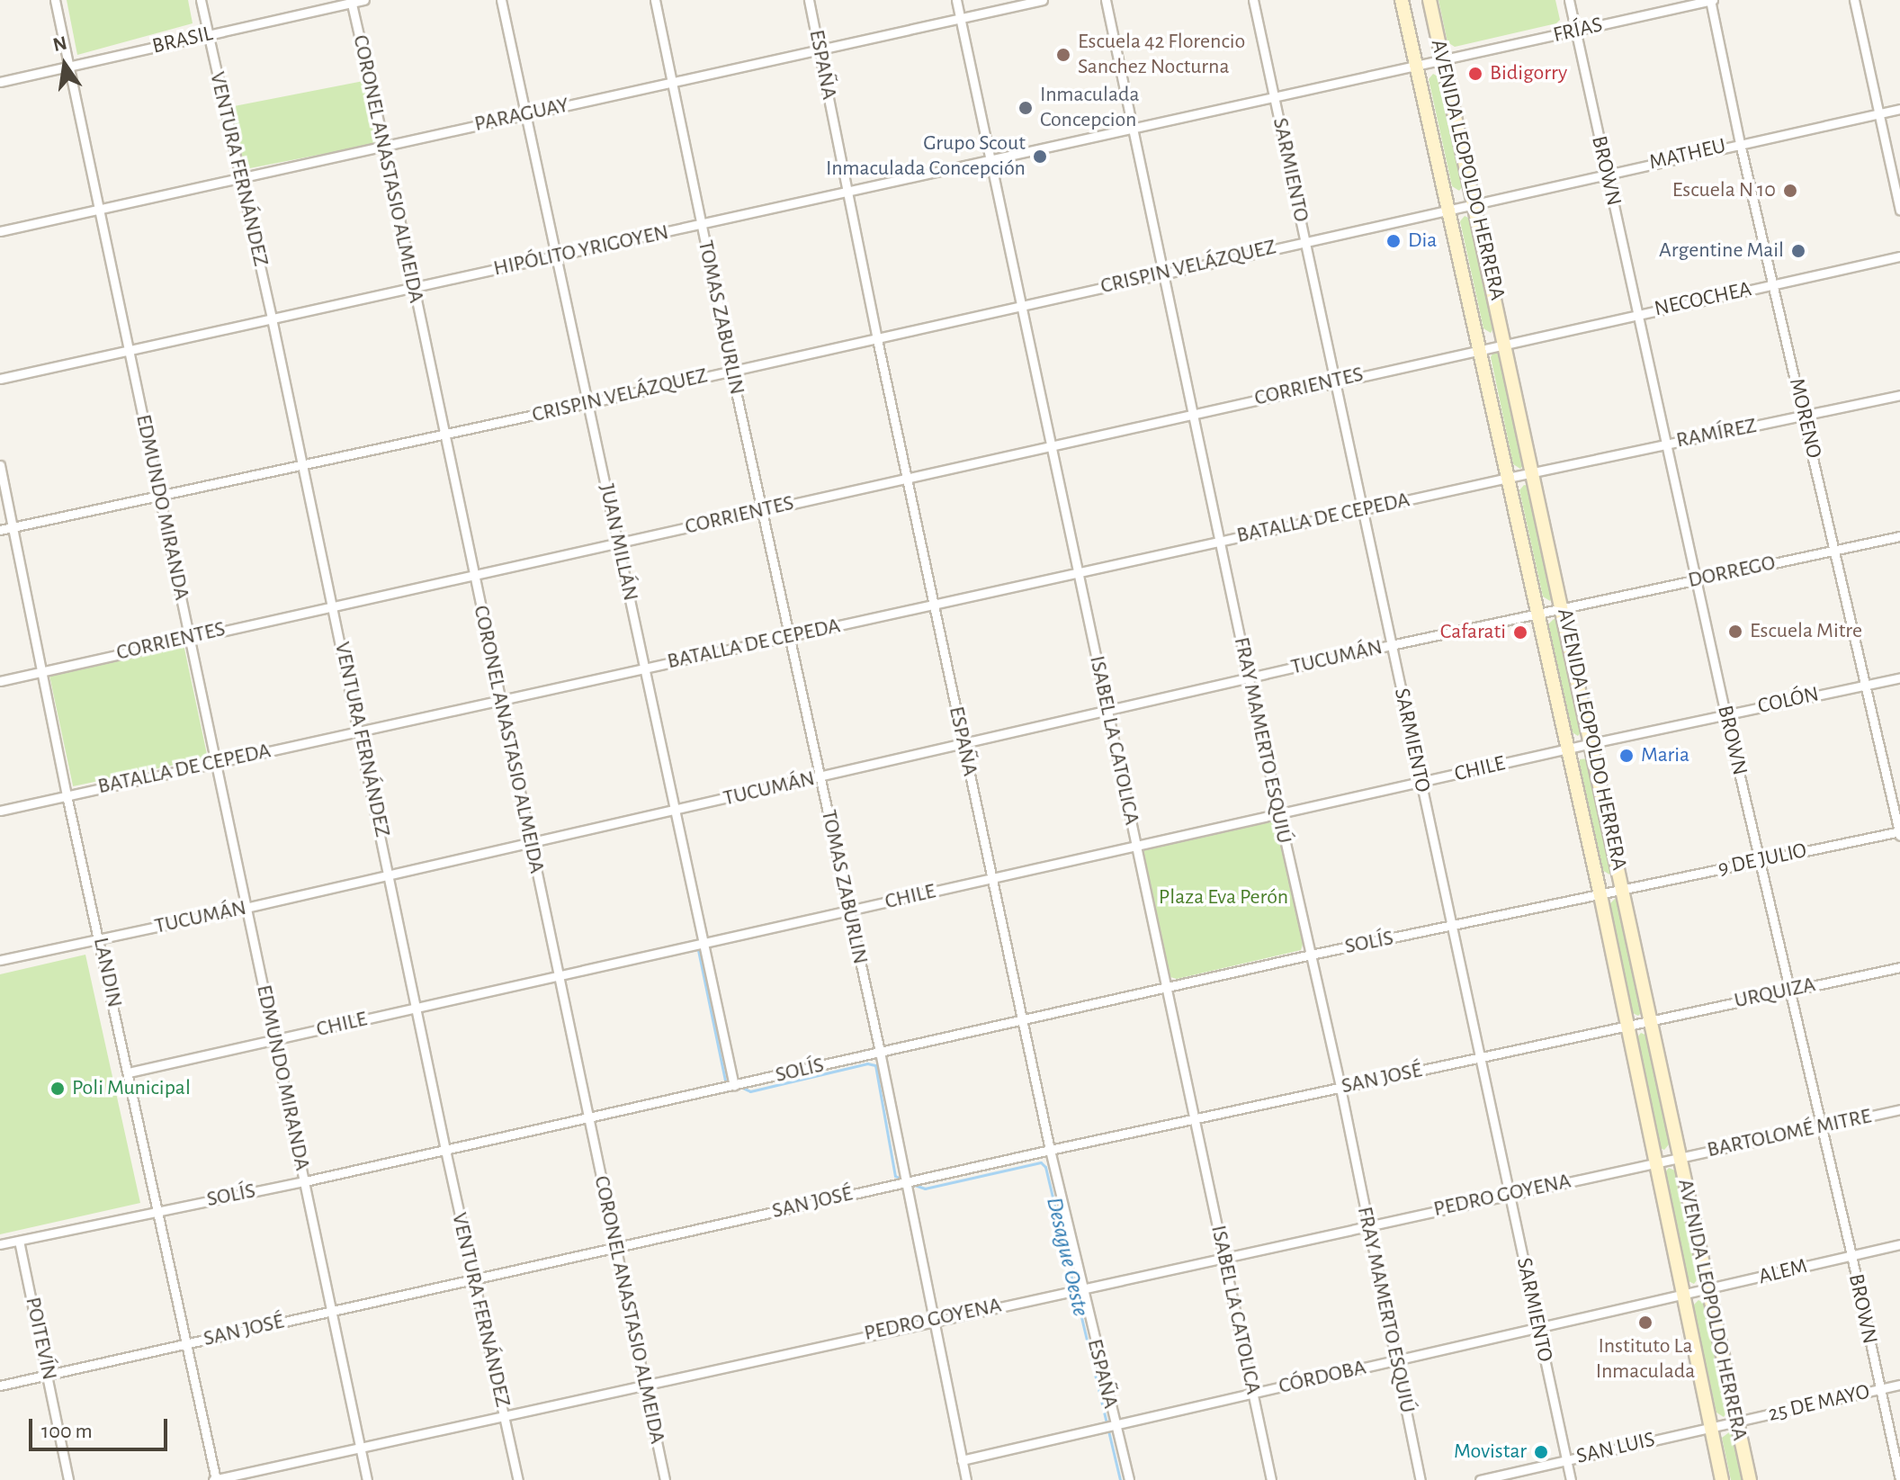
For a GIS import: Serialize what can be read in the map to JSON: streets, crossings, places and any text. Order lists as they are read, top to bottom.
{
  "streets": {
    "street": [
      "FRÍAS",
      "BRASIL",
      "ESPAÑA",
      "PARAGUAY",
      "MATHEU",
      "VENTURA FERNÁNDEZ",
      "CORONEL ANASTASIO ALMEIDA",
      "SARMIENTO",
      "AVENIDA LEOPOLDO HERRERA",
      "BROWN",
      "HIPÓLITO YRIGOYEN",
      "CRISPIN VELÁZQUEZ",
      "NECOCHEA",
      "TOMAS ZABURLIN",
      "CORRIENTES",
      "MORENO",
      "RAMÍREZ",
      "EDMUNDO MIRANDA",
      "BATALLA DE CEPEDA",
      "JUAN MILLÁN",
      "DORREGO",
      "TUCUMÁN",
      "COLÓN",
      "ISABEL LA CATOLICA",
      "FRAY MAMERTO ESQUIÚ",
      "CHILE",
      "9 DE JULIO",
      "SOLÍS",
      "LANDIN",
      "URQUIZA",
      "SAN JOSÉ",
      "BARTOLOMÉ MITRE",
      "PEDRO GOYENA",
      "ALEM",
      "POITEVÍN",
      "CÓRDOBA",
      "25 DE MAYO",
      "SAN LUIS"
    ]
  },
  "crossings": [
    ["FRÍAS", "AVENIDA LEOPOLDO HERRERA"],
    ["FRÍAS", "BROWN"],
    ["FRÍAS", "HIPÓLITO YRIGOYEN"],
    ["FRÍAS", "MORENO"],
    ["BRASIL", "VENTURA FERNÁNDEZ"],
    ["BRASIL", "CORONEL ANASTASIO ALMEIDA"],
    ["BRASIL", "EDMUNDO MIRANDA"],
    ["ESPAÑA", "PARAGUAY"],
    ["ESPAÑA", "HIPÓLITO YRIGOYEN"],
    ["ESPAÑA", "CRISPIN VELÁZQUEZ"],
    ["ESPAÑA", "CORRIENTES"],
    ["ESPAÑA", "BATALLA DE CEPEDA"],
    ["ESPAÑA", "TUCUMÁN"],
    ["ESPAÑA", "CHILE"],
    ["ESPAÑA", "SOLÍS"],
    ["ESPAÑA", "SAN JOSÉ"],
    ["ESPAÑA", "PEDRO GOYENA"],
    ["ESPAÑA", "CÓRDOBA"],
    ["PARAGUAY", "VENTURA FERNÁNDEZ"],
    ["PARAGUAY", "CORONEL ANASTASIO ALMEIDA"],
    ["PARAGUAY", "TOMAS ZABURLIN"],
    ["PARAGUAY", "EDMUNDO MIRANDA"],
    ["PARAGUAY", "JUAN MILLÁN"],
    ["PARAGUAY", "ISABEL LA CATOLICA"],
    ["MATHEU", "AVENIDA LEOPOLDO HERRERA"],
    ["MATHEU", "BROWN"],
    ["MATHEU", "CRISPIN VELÁZQUEZ"],
    ["MATHEU", "MORENO"],
    ["VENTURA FERNÁNDEZ", "HIPÓLITO YRIGOYEN"],
    ["VENTURA FERNÁNDEZ", "CRISPIN VELÁZQUEZ"],
    ["VENTURA FERNÁNDEZ", "CORRIENTES"],
    ["VENTURA FERNÁNDEZ", "BATALLA DE CEPEDA"],
    ["VENTURA FERNÁNDEZ", "TUCUMÁN"],
    ["VENTURA FERNÁNDEZ", "CHILE"],
    ["VENTURA FERNÁNDEZ", "SOLÍS"],
    ["VENTURA FERNÁNDEZ", "SAN JOSÉ"],
    ["VENTURA FERNÁNDEZ", "PEDRO GOYENA"],
    ["CORONEL ANASTASIO ALMEIDA", "HIPÓLITO YRIGOYEN"],
    ["CORONEL ANASTASIO ALMEIDA", "CRISPIN VELÁZQUEZ"],
    ["CORONEL ANASTASIO ALMEIDA", "CORRIENTES"],
    ["CORONEL ANASTASIO ALMEIDA", "BATALLA DE CEPEDA"],
    ["CORONEL ANASTASIO ALMEIDA", "TUCUMÁN"],
    ["CORONEL ANASTASIO ALMEIDA", "CHILE"],
    ["CORONEL ANASTASIO ALMEIDA", "SOLÍS"],
    ["CORONEL ANASTASIO ALMEIDA", "SAN JOSÉ"],
    ["CORONEL ANASTASIO ALMEIDA", "PEDRO GOYENA"],
    ["SARMIENTO", "HIPÓLITO YRIGOYEN"],
    ["SARMIENTO", "CRISPIN VELÁZQUEZ"],
    ["SARMIENTO", "CORRIENTES"],
    ["SARMIENTO", "BATALLA DE CEPEDA"],
    ["SARMIENTO", "TUCUMÁN"],
    ["SARMIENTO", "CHILE"],
    ["SARMIENTO", "SOLÍS"],
    ["SARMIENTO", "SAN JOSÉ"],
    ["SARMIENTO", "PEDRO GOYENA"],
    ["SARMIENTO", "CÓRDOBA"],
    ["SARMIENTO", "SAN LUIS"],
    ["AVENIDA LEOPOLDO HERRERA", "HIPÓLITO YRIGOYEN"],
    ["AVENIDA LEOPOLDO HERRERA", "CRISPIN VELÁZQUEZ"],
    ["AVENIDA LEOPOLDO HERRERA", "NECOCHEA"],
    ["AVENIDA LEOPOLDO HERRERA", "CORRIENTES"],
    ["AVENIDA LEOPOLDO HERRERA", "RAMÍREZ"],
    ["AVENIDA LEOPOLDO HERRERA", "BATALLA DE CEPEDA"],
    ["AVENIDA LEOPOLDO HERRERA", "DORREGO"],
    ["AVENIDA LEOPOLDO HERRERA", "TUCUMÁN"],
    ["AVENIDA LEOPOLDO HERRERA", "COLÓN"],
    ["AVENIDA LEOPOLDO HERRERA", "CHILE"],
    ["AVENIDA LEOPOLDO HERRERA", "9 DE JULIO"],
    ["AVENIDA LEOPOLDO HERRERA", "SOLÍS"],
    ["AVENIDA LEOPOLDO HERRERA", "URQUIZA"],
    ["AVENIDA LEOPOLDO HERRERA", "SAN JOSÉ"],
    ["AVENIDA LEOPOLDO HERRERA", "BARTOLOMÉ MITRE"],
    ["AVENIDA LEOPOLDO HERRERA", "PEDRO GOYENA"],
    ["AVENIDA LEOPOLDO HERRERA", "ALEM"],
    ["AVENIDA LEOPOLDO HERRERA", "CÓRDOBA"],
    ["AVENIDA LEOPOLDO HERRERA", "25 DE MAYO"],
    ["AVENIDA LEOPOLDO HERRERA", "SAN LUIS"],
    ["BROWN", "NECOCHEA"],
    ["BROWN", "RAMÍREZ"],
    ["BROWN", "DORREGO"],
    ["BROWN", "COLÓN"],
    ["BROWN", "9 DE JULIO"],
    ["BROWN", "URQUIZA"],
    ["BROWN", "BARTOLOMÉ MITRE"],
    ["BROWN", "ALEM"],
    ["BROWN", "25 DE MAYO"],
    ["HIPÓLITO YRIGOYEN", "TOMAS ZABURLIN"],
    ["HIPÓLITO YRIGOYEN", "EDMUNDO MIRANDA"],
    ["HIPÓLITO YRIGOYEN", "JUAN MILLÁN"],
    ["HIPÓLITO YRIGOYEN", "ISABEL LA CATOLICA"],
    ["HIPÓLITO YRIGOYEN", "FRAY MAMERTO ESQUIÚ"],
    ["CRISPIN VELÁZQUEZ", "TOMAS ZABURLIN"],
    ["CRISPIN VELÁZQUEZ", "EDMUNDO MIRANDA"],
    ["CRISPIN VELÁZQUEZ", "JUAN MILLÁN"],
    ["CRISPIN VELÁZQUEZ", "ISABEL LA CATOLICA"],
    ["CRISPIN VELÁZQUEZ", "FRAY MAMERTO ESQUIÚ"],
    ["CRISPIN VELÁZQUEZ", "LANDIN"],
    ["NECOCHEA", "CORRIENTES"],
    ["NECOCHEA", "MORENO"],
    ["TOMAS ZABURLIN", "CORRIENTES"],
    ["TOMAS ZABURLIN", "BATALLA DE CEPEDA"],
    ["TOMAS ZABURLIN", "TUCUMÁN"],
    ["TOMAS ZABURLIN", "CHILE"],
    ["TOMAS ZABURLIN", "SOLÍS"],
    ["TOMAS ZABURLIN", "SAN JOSÉ"],
    ["TOMAS ZABURLIN", "PEDRO GOYENA"],
    ["TOMAS ZABURLIN", "CÓRDOBA"],
    ["CORRIENTES", "EDMUNDO MIRANDA"],
    ["CORRIENTES", "JUAN MILLÁN"],
    ["CORRIENTES", "ISABEL LA CATOLICA"],
    ["CORRIENTES", "FRAY MAMERTO ESQUIÚ"],
    ["CORRIENTES", "LANDIN"],
    ["MORENO", "RAMÍREZ"],
    ["MORENO", "DORREGO"],
    ["MORENO", "COLÓN"],
    ["MORENO", "9 DE JULIO"],
    ["RAMÍREZ", "BATALLA DE CEPEDA"],
    ["EDMUNDO MIRANDA", "BATALLA DE CEPEDA"],
    ["EDMUNDO MIRANDA", "TUCUMÁN"],
    ["EDMUNDO MIRANDA", "CHILE"],
    ["EDMUNDO MIRANDA", "SOLÍS"],
    ["EDMUNDO MIRANDA", "SAN JOSÉ"],
    ["EDMUNDO MIRANDA", "PEDRO GOYENA"],
    ["BATALLA DE CEPEDA", "JUAN MILLÁN"],
    ["BATALLA DE CEPEDA", "ISABEL LA CATOLICA"],
    ["BATALLA DE CEPEDA", "FRAY MAMERTO ESQUIÚ"],
    ["BATALLA DE CEPEDA", "LANDIN"],
    ["JUAN MILLÁN", "TUCUMÁN"],
    ["JUAN MILLÁN", "CHILE"],
    ["JUAN MILLÁN", "SOLÍS"],
    ["DORREGO", "TUCUMÁN"],
    ["TUCUMÁN", "ISABEL LA CATOLICA"],
    ["TUCUMÁN", "FRAY MAMERTO ESQUIÚ"],
    ["TUCUMÁN", "LANDIN"],
    ["COLÓN", "CHILE"],
    ["ISABEL LA CATOLICA", "CHILE"],
    ["ISABEL LA CATOLICA", "SOLÍS"],
    ["ISABEL LA CATOLICA", "SAN JOSÉ"],
    ["ISABEL LA CATOLICA", "PEDRO GOYENA"],
    ["ISABEL LA CATOLICA", "CÓRDOBA"],
    ["FRAY MAMERTO ESQUIÚ", "CHILE"],
    ["FRAY MAMERTO ESQUIÚ", "SOLÍS"],
    ["FRAY MAMERTO ESQUIÚ", "SAN JOSÉ"],
    ["FRAY MAMERTO ESQUIÚ", "PEDRO GOYENA"],
    ["FRAY MAMERTO ESQUIÚ", "CÓRDOBA"],
    ["CHILE", "LANDIN"],
    ["9 DE JULIO", "SOLÍS"],
    ["SOLÍS", "LANDIN"],
    ["SOLÍS", "POITEVÍN"],
    ["LANDIN", "SAN JOSÉ"],
    ["LANDIN", "PEDRO GOYENA"],
    ["URQUIZA", "SAN JOSÉ"],
    ["SAN JOSÉ", "POITEVÍN"],
    ["BARTOLOMÉ MITRE", "PEDRO GOYENA"],
    ["ALEM", "CÓRDOBA"],
    ["25 DE MAYO", "SAN LUIS"]
  ],
  "water": ["Desague Oeste"],
  "parks": ["Plaza Eva Perón"],
  "places": [
    "Escuela 42 Florencio Sanchez Nocturna",
    "Bidigorry",
    "Inmaculada Concepcion",
    "Grupo Scout Inmaculada Concepción",
    "Escuela N 10",
    "Dia",
    "Argentine Mail",
    "Escuela Mitre",
    "Cafarati",
    "Maria",
    "Poli Municipal",
    "Instituto La Inmaculada",
    "Movistar"
  ],
  "scale_bar": "100 m",
  "north": "top"
}
